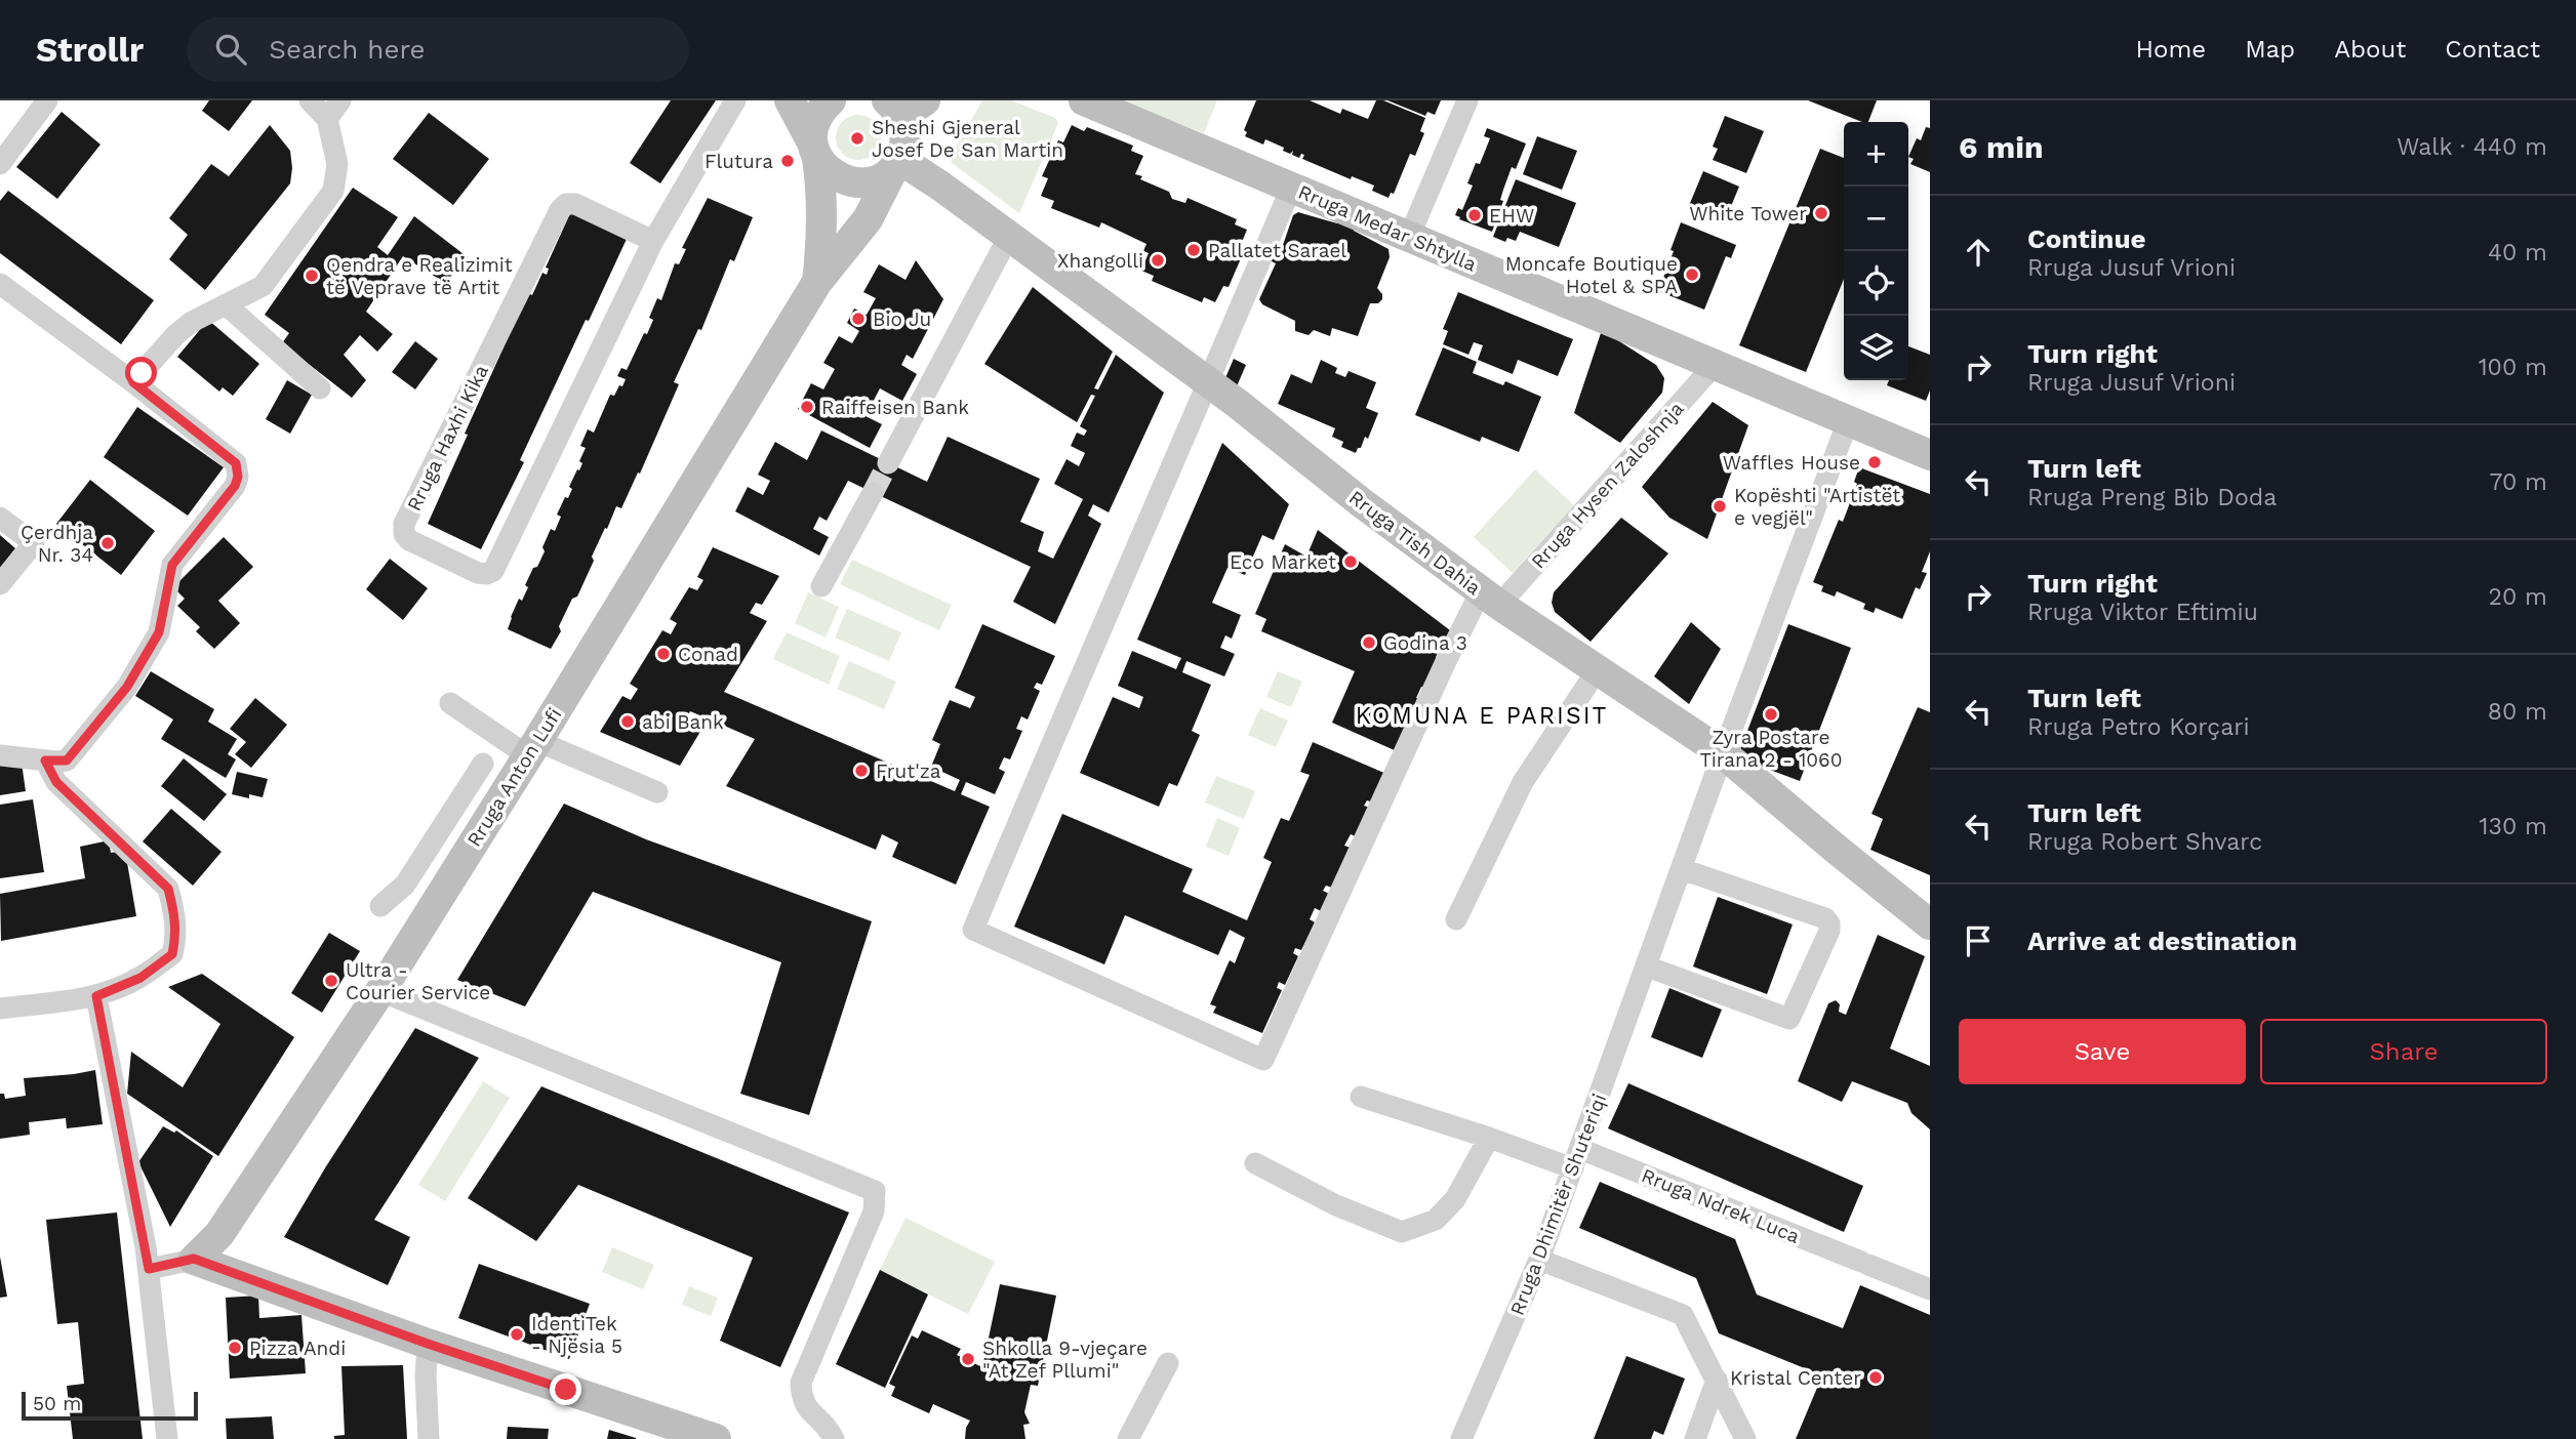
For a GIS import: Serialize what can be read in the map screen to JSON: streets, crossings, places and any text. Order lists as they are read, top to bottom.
{
  "streets": {
    "street": [
      "Rruga Medar Shtylla",
      "Rruga Haxhi Kika",
      "Rruga Hysen Zaloshnja",
      "Rruga Tish Dahia",
      "Rruga Anton Lufi",
      "Rruga Dhimitër Shuteriqi",
      "Rruga Ndrek Luca"
    ]
  },
  "crossings": [
    ["Rruga Medar Shtylla", "Rruga Hysen Zaloshnja"],
    ["Rruga Medar Shtylla", "Rruga Dhimitër Shuteriqi"],
    ["Rruga Hysen Zaloshnja", "Rruga Tish Dahia"],
    ["Rruga Tish Dahia", "Rruga Anton Lufi"],
    ["Rruga Tish Dahia", "Rruga Dhimitër Shuteriqi"],
    ["Rruga Dhimitër Shuteriqi", "Rruga Ndrek Luca"]
  ],
  "districts": ["KOMUNA E PARISIT"],
  "places": [
    "Sheshi Gjeneral Josef De San Martin",
    "Flutura",
    "White Tower",
    "EHW",
    "Pallatet Sarael",
    "Xhangolli",
    "Moncafe Boutique Hotel & SPA",
    "Qendra e Realizimit të Veprave të Artit",
    "Bio Ju",
    "Raiffeisen Bank",
    "Waffles House",
    "Kopështi \"Artistët e vegjël\"",
    "Çerdhja Nr. 34",
    "Eco Market",
    "Godina 3",
    "Conad",
    "Zyra Postare Tirana 2 - 1060",
    "abi Bank",
    "Frut'za",
    "Ultra - Courier Service",
    "IdentiTek - Njësia 5",
    "Pizza Andi",
    "Shkolla 9-vjeçare \"At Zef Pllumi\"",
    "Kristal Center"
  ],
  "scale_bar": "50 m",
  "page": {
    "header": "Strollr",
    "search": "Search here",
    "nav": [
      "Home",
      "Map",
      "About",
      "Contact"
    ],
    "heading": ["6 min", "Walk · 440 m"],
    "map_buttons": ["+", "−"],
    "list": [
      ["Continue", "Rruga Jusuf Vrioni", "40 m"],
      ["Turn right", "Rruga Jusuf Vrioni", "100 m"],
      ["Turn left", "Rruga Preng Bib Doda", "70 m"],
      ["Turn right", "Rruga Viktor Eftimiu", "20 m"],
      ["Turn left", "Rruga Petro Korçari", "80 m"],
      ["Turn left", "Rruga Robert Shvarc", "130 m"],
      "Arrive at destination"
    ],
    "buttons": ["Save", "Share"],
    "scale": "50 m"
  }
}
